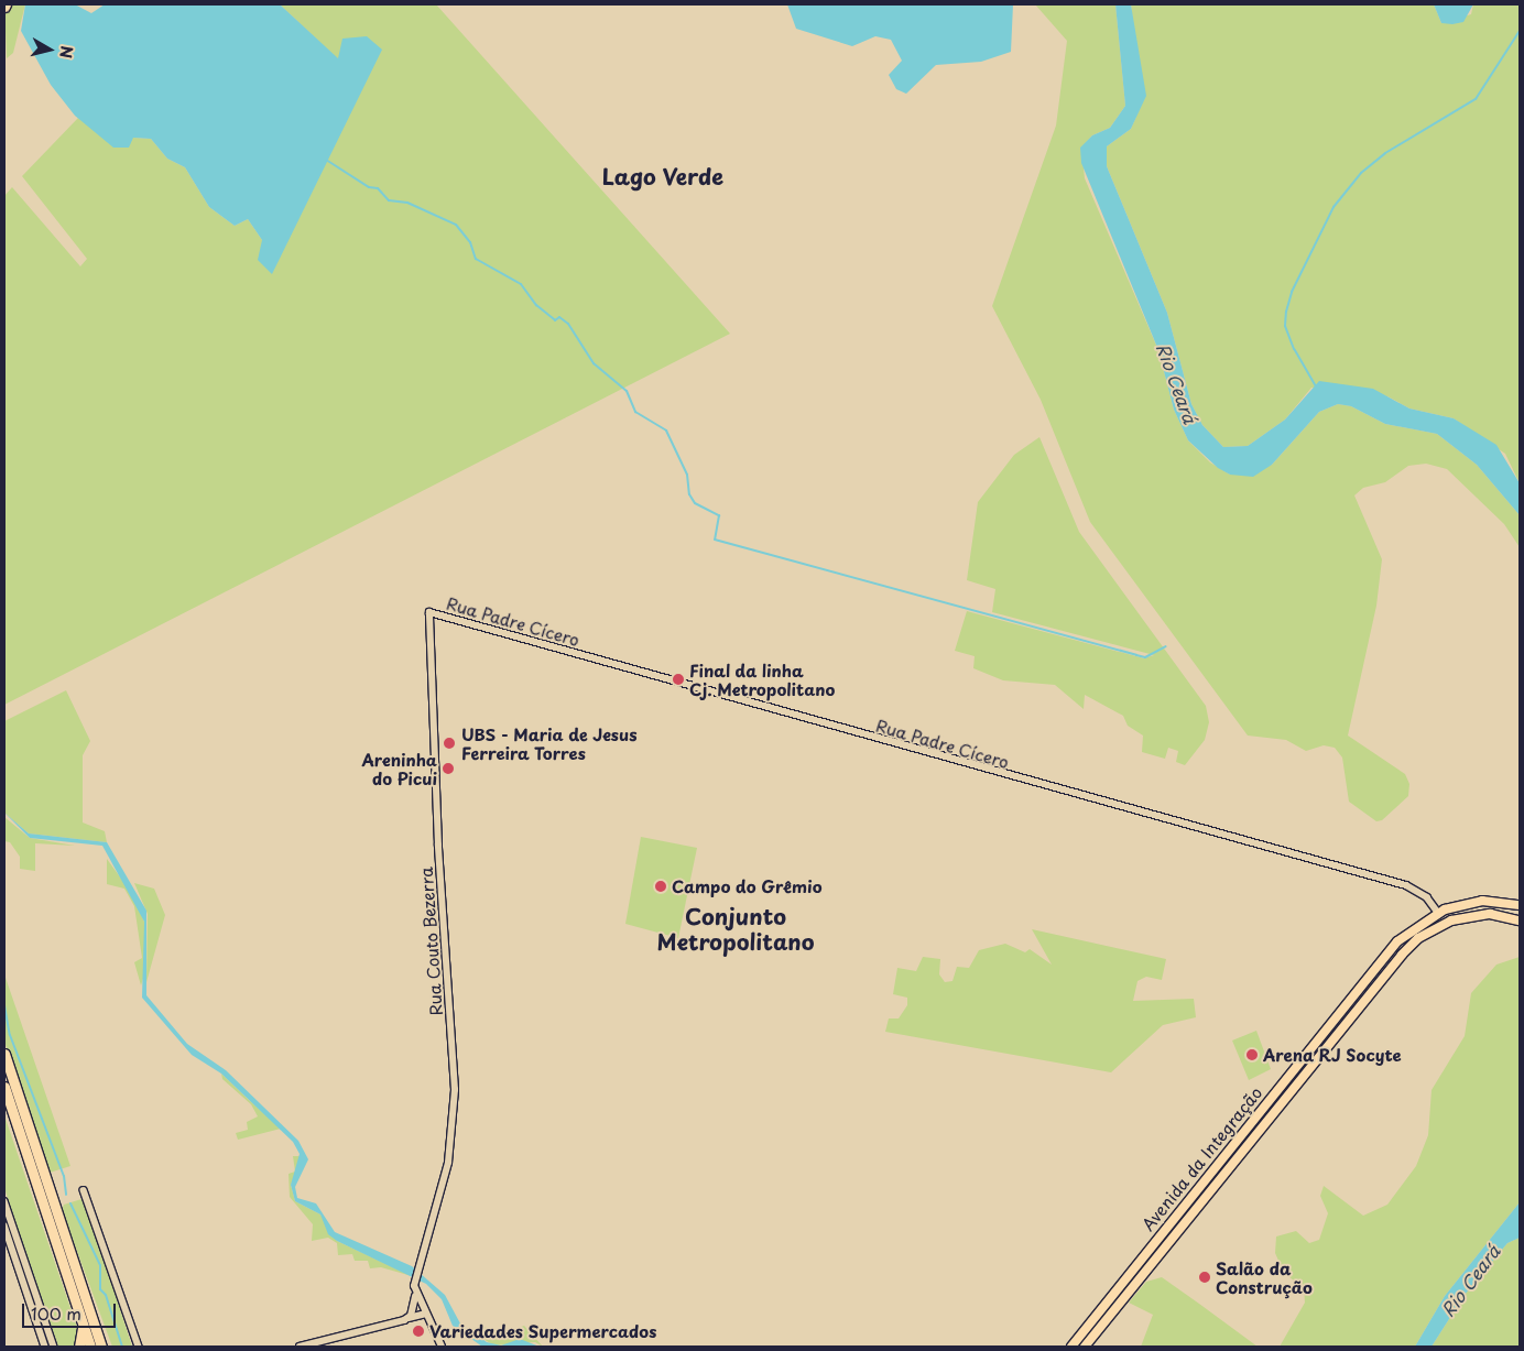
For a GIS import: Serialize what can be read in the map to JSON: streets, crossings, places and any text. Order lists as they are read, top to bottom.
{
  "streets": {
    "main road": ["Avenida da Integração"],
    "street": ["Rua Padre Cícero", "Rua Couto Bezerra"]
  },
  "crossings": [
    ["Rua Padre Cícero", "Rua Couto Bezerra"],
    ["Rua Padre Cícero", "Avenida da Integração"]
  ],
  "districts": ["Lago Verde", "Conjunto Metropolitano"],
  "water": ["Rio Ceará"],
  "places": [
    "Final da linha Cj. Metropolitano",
    "UBS - Maria de Jesus Ferreira Torres",
    "Areninha do Picui",
    "Campo do Grêmio",
    "Arena RJ Socyte",
    "Salão da Construção",
    "Variedades Supermercados"
  ],
  "scale_bar": "100 m",
  "north": "right"
}
